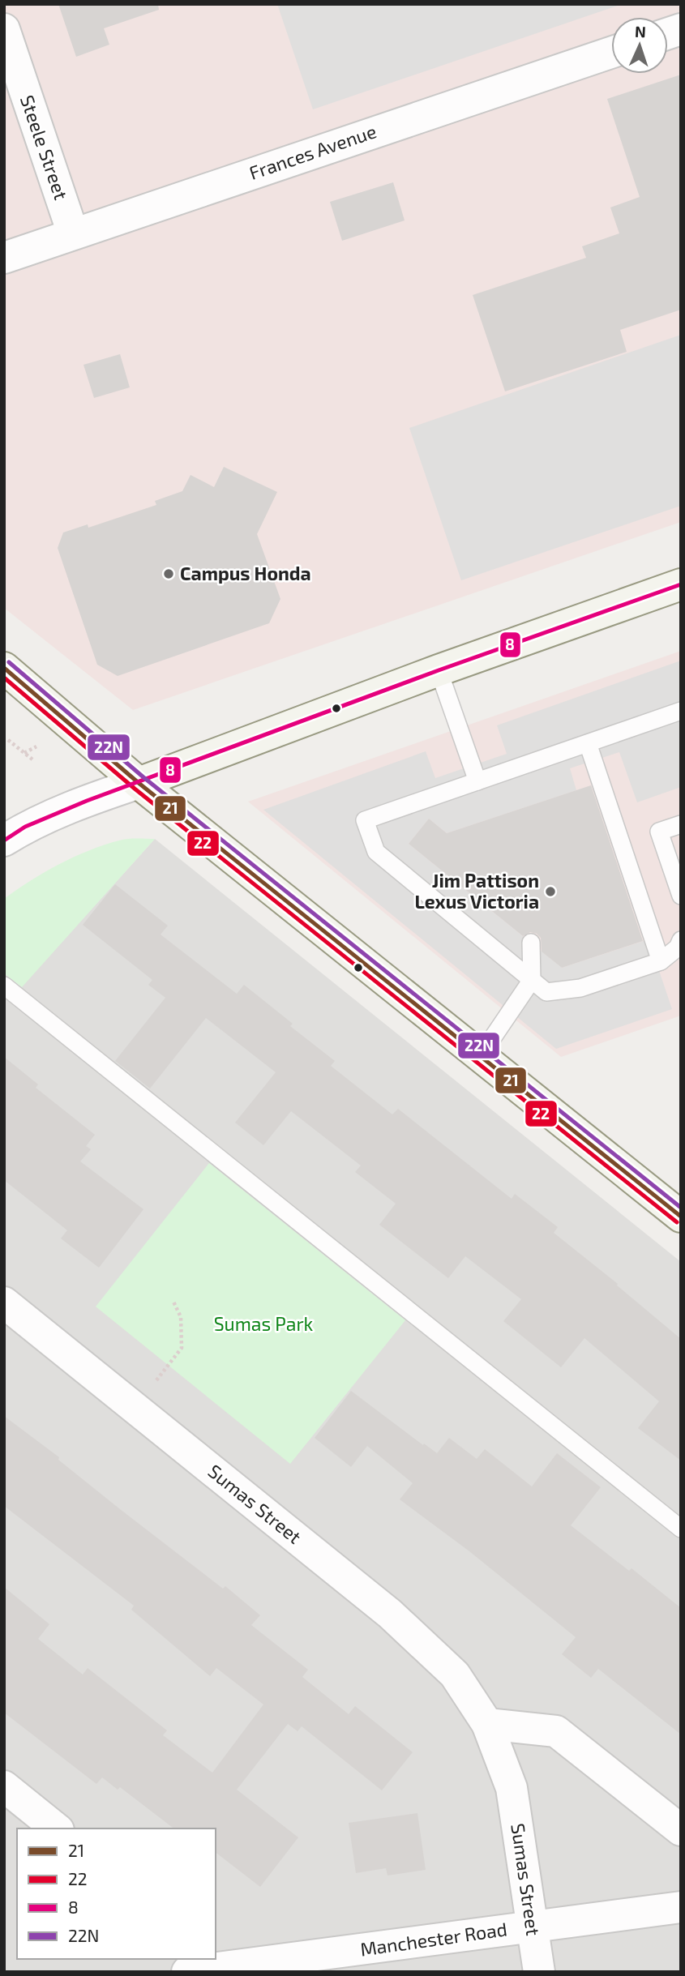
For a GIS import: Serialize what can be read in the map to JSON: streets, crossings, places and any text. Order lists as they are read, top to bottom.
{
  "streets": {
    "street": [
      "Steele Street",
      "Frances Avenue",
      "Sumas Street",
      "Manchester Road"
    ]
  },
  "crossings": [
    ["Steele Street", "Frances Avenue"],
    ["Sumas Street", "Manchester Road"]
  ],
  "parks": ["Sumas Park"],
  "places": ["Campus Honda", "Jim Pattison Lexus Victoria"],
  "lines": [
    "transit line 8",
    "transit line 22N",
    "transit line 21",
    "transit line 22"
  ],
  "legend": [
    "21",
    "22",
    "8",
    "22N"
  ],
  "north": "top"
}
